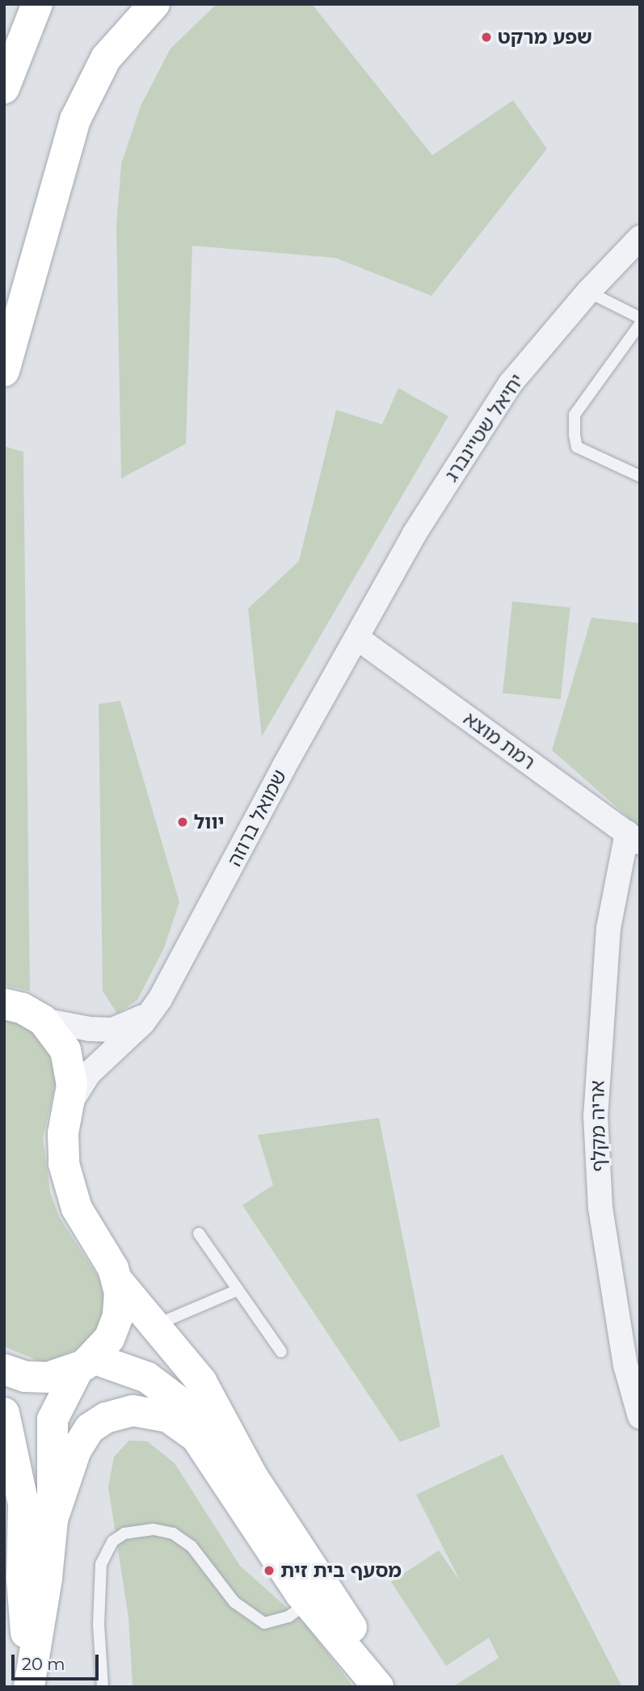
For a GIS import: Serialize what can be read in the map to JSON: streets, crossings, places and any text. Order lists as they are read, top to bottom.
{
  "streets": {
    "street": [
      "יחיאל שטיינברג",
      "רמת מוצא",
      "שמואל ברוזה",
      "אריה מקלף"
    ]
  },
  "crossings": [
    ["יחיאל שטיינברג", "רמת מוצא"],
    ["יחיאל שטיינברג", "שמואל ברוזה"],
    ["רמת מוצא", "שמואל ברוזה"],
    ["רמת מוצא", "אריה מקלף"]
  ],
  "places": ["שפע מרקט", "יוול", "מסעף בית זית"],
  "scale_bar": "20 m"
}
